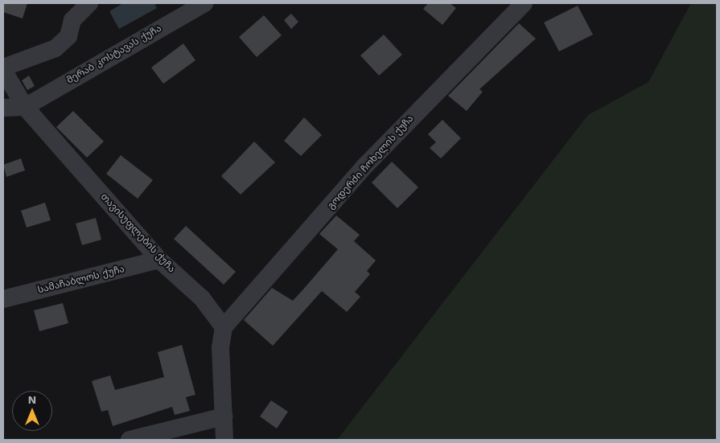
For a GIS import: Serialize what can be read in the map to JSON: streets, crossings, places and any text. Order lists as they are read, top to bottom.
{
  "streets": {
    "street": [
      "მერაბ კოსტავას ქუჩა",
      "გოდერძი ჩოხელის ქუჩა",
      "თავისუფლების ქუჩა",
      "სამაჩაბლოს ქუჩა"
    ]
  },
  "crossings": [
    ["მერაბ კოსტავას ქუჩა", "თავისუფლების ქუჩა"],
    ["გოდერძი ჩოხელის ქუჩა", "თავისუფლების ქუჩა"],
    ["თავისუფლების ქუჩა", "სამაჩაბლოს ქუჩა"]
  ],
  "north": "top"
}
